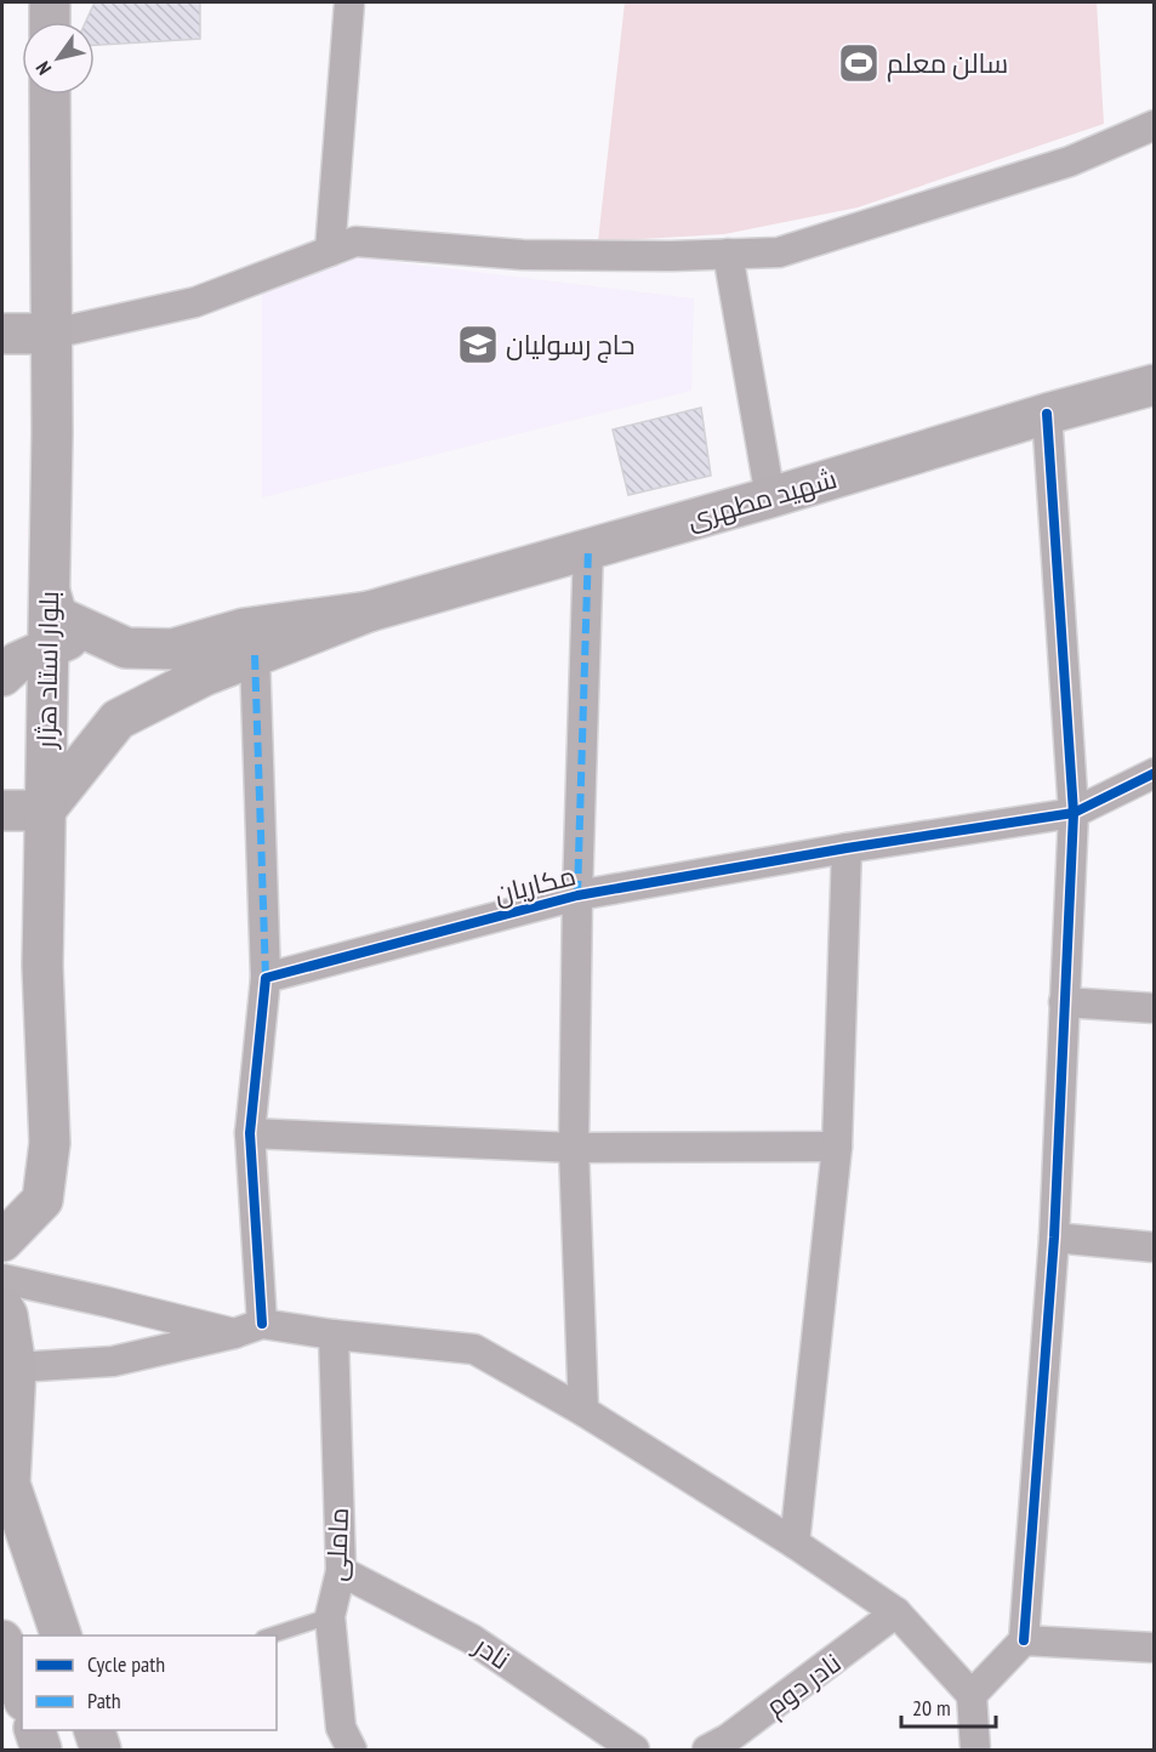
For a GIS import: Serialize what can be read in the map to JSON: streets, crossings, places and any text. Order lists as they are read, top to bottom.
{
  "streets": {
    "street": [
      "شهید مطهری",
      "بلوار استاد هژار",
      "مکاریان",
      "ماملی",
      "نادر",
      "نادر دوم"
    ]
  },
  "crossings": [
    ["ماملی", "نادر"]
  ],
  "places": {
    "sports": ["سالن معلم"],
    "school or university": ["حاج رسولیان"]
  },
  "legend": ["Cycle path", "Path"],
  "scale_bar": "20 m",
  "north": "bottom left"
}
